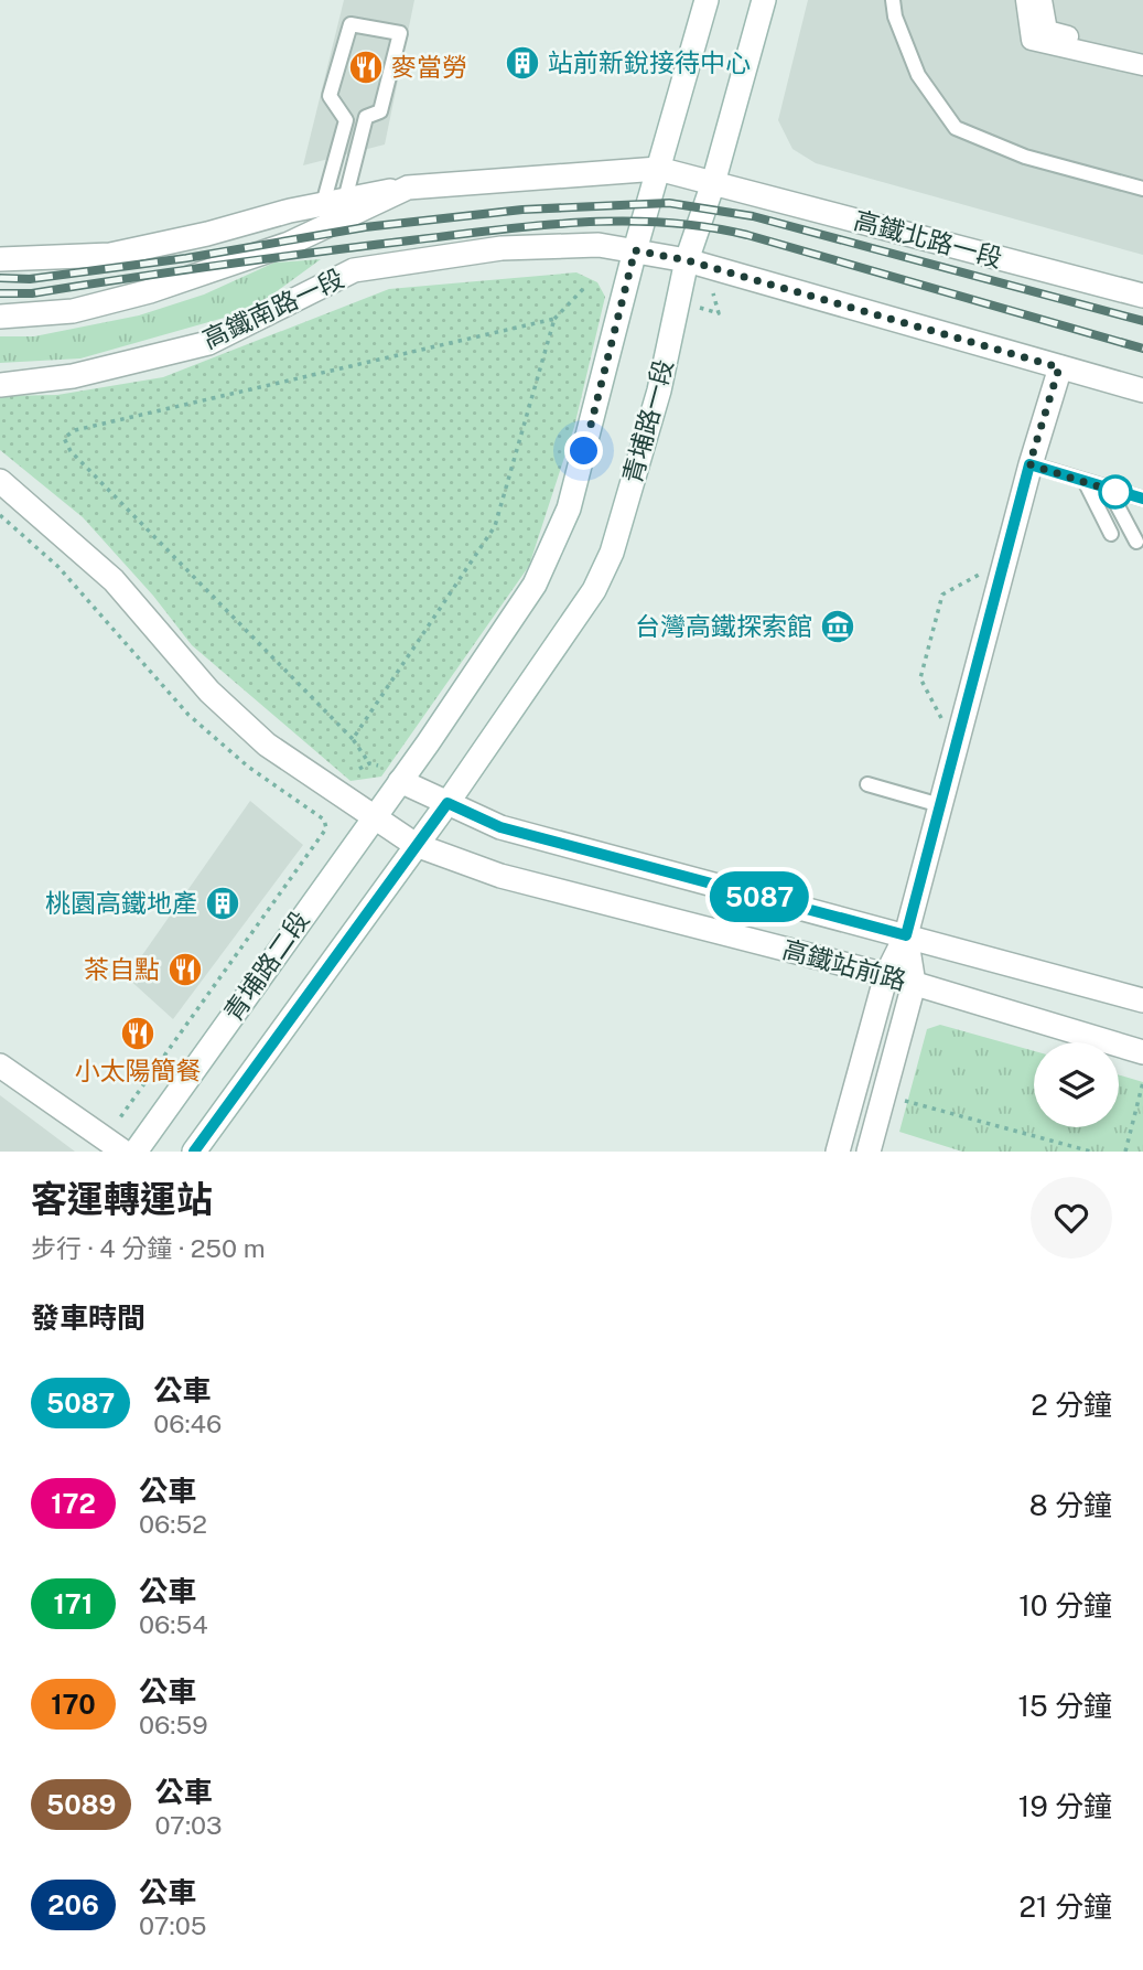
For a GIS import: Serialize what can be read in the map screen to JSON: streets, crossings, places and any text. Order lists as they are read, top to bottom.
{
  "streets": {
    "street": [
      "高鐵北路一段",
      "高鐵南路一段",
      "青埔路一段",
      "高鐵站前路",
      "青埔路二段"
    ]
  },
  "crossings": [
    ["高鐵北路一段", "高鐵南路一段"],
    ["高鐵北路一段", "青埔路一段"],
    ["高鐵南路一段", "青埔路一段"],
    ["青埔路一段", "高鐵站前路"],
    ["青埔路一段", "青埔路二段"],
    ["高鐵站前路", "青埔路二段"]
  ],
  "places": {
    "building": ["站前新銳接待中心", "桃園高鐵地產"],
    "restaurant": ["麥當勞", "茶自點", "小太陽簡餐"],
    "museum": ["台灣高鐵探索館"]
  },
  "lines": ["bus line 5087"],
  "page": {
    "on_map": "5087",
    "heading": [
      ["客運轉運站", "步行 · 4 分鐘 · 250 m"],
      "發車時間"
    ],
    "list": [
      {
        "mark": "5087",
        "name": "公車",
        "note": "06:46",
        "value": "2 分鐘"
      },
      {
        "mark": "172",
        "name": "公車",
        "note": "06:52",
        "value": "8 分鐘"
      },
      {
        "mark": "171",
        "name": "公車",
        "note": "06:54",
        "value": "10 分鐘"
      },
      {
        "mark": "170",
        "name": "公車",
        "note": "06:59",
        "value": "15 分鐘"
      },
      {
        "mark": "5089",
        "name": "公車",
        "note": "07:03",
        "value": "19 分鐘"
      },
      {
        "mark": "206",
        "name": "公車",
        "note": "07:05",
        "value": "21 分鐘"
      }
    ]
  }
}
